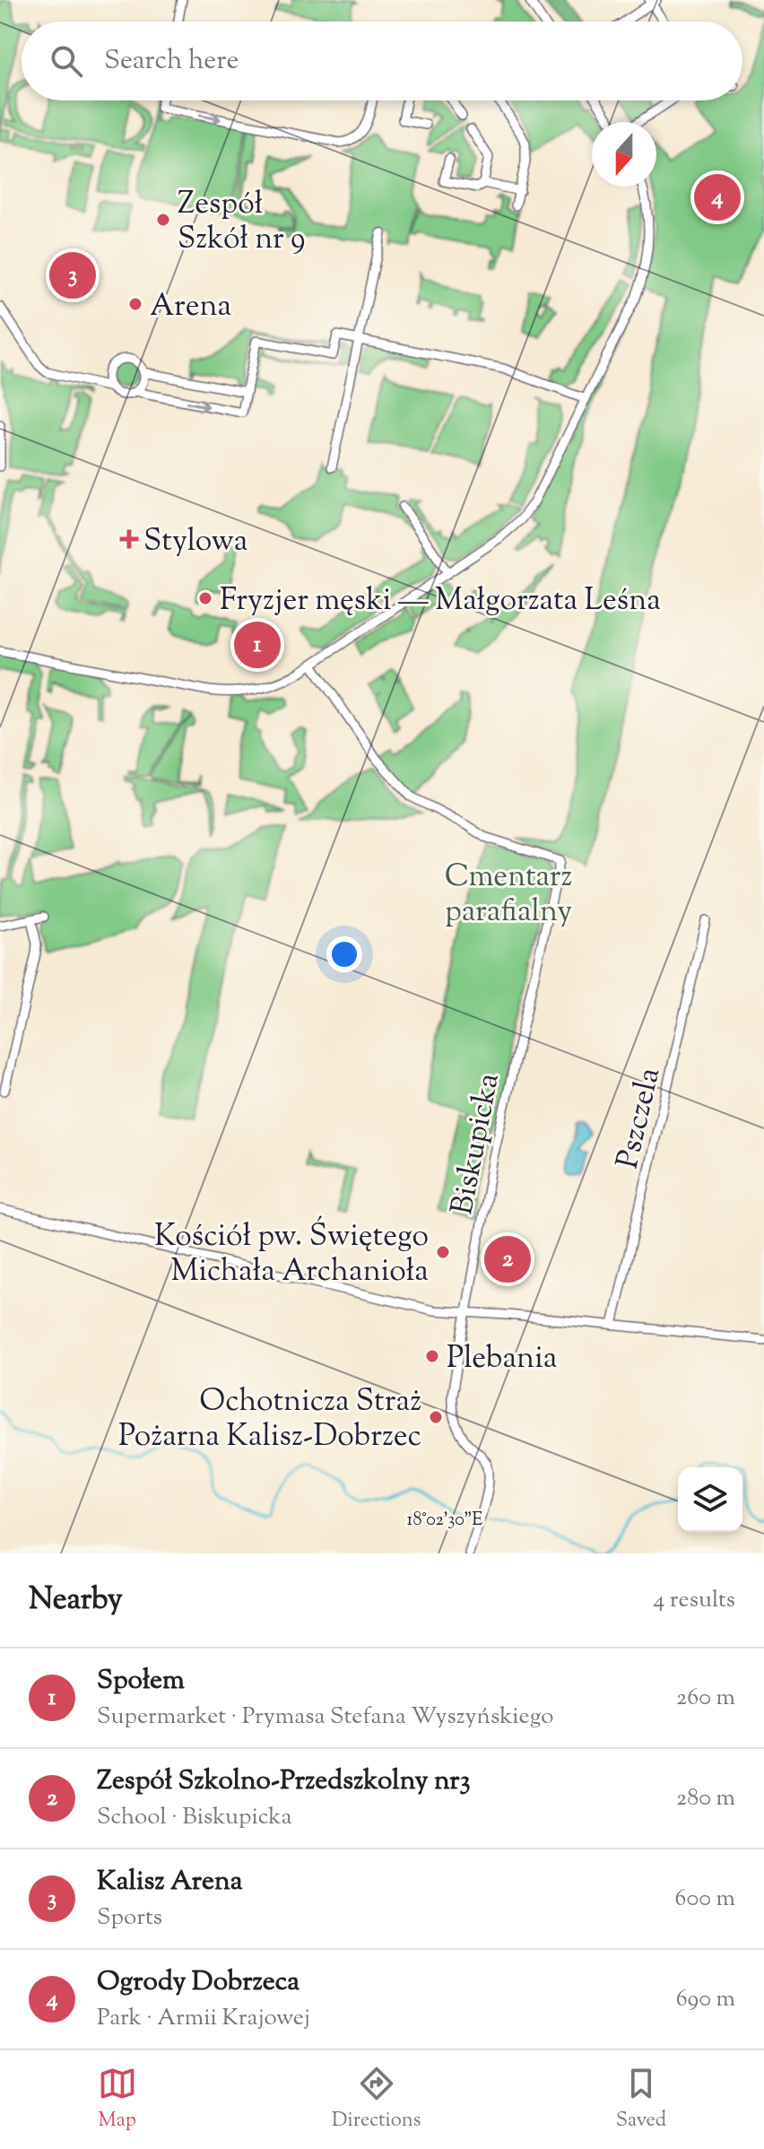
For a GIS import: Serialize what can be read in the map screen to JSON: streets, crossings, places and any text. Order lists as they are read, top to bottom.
{
  "streets": {
    "street": ["Pszczela", "Biskupicka"]
  },
  "parks": ["Cmentarz parafialny"],
  "places": {
    "other": [
      "Zespół Szkół nr 9",
      "Arena",
      "Fryzjer męski — Małgorzata Leśna",
      "Kościół pw. Świętego Michała Archanioła",
      "Plebania",
      "Ochotnicza Straż Pożarna Kalisz-Dobrzec"
    ],
    "health": ["Stylowa"]
  },
  "north": "bottom",
  "page": {
    "search": "Search here",
    "pins": [
      "4",
      "3",
      "1",
      "2"
    ],
    "heading": ["Nearby", "4 results"],
    "list": [
      {
        "mark": "1",
        "name": "Społem",
        "note": "Supermarket · Prymasa Stefana Wyszyńskiego",
        "value": "260 m"
      },
      {
        "mark": "2",
        "name": "Zespół Szkolno-Przedszkolny nr3",
        "note": "School · Biskupicka",
        "value": "280 m"
      },
      {
        "mark": "3",
        "name": "Kalisz Arena",
        "note": "Sports",
        "value": "600 m"
      },
      {
        "mark": "4",
        "name": "Ogrody Dobrzeca",
        "note": "Park · Armii Krajowej",
        "value": "690 m"
      }
    ],
    "nav": ["Map", "Directions", "Saved"]
  },
  "coordinates": ["18°02'30\"E"]
}
